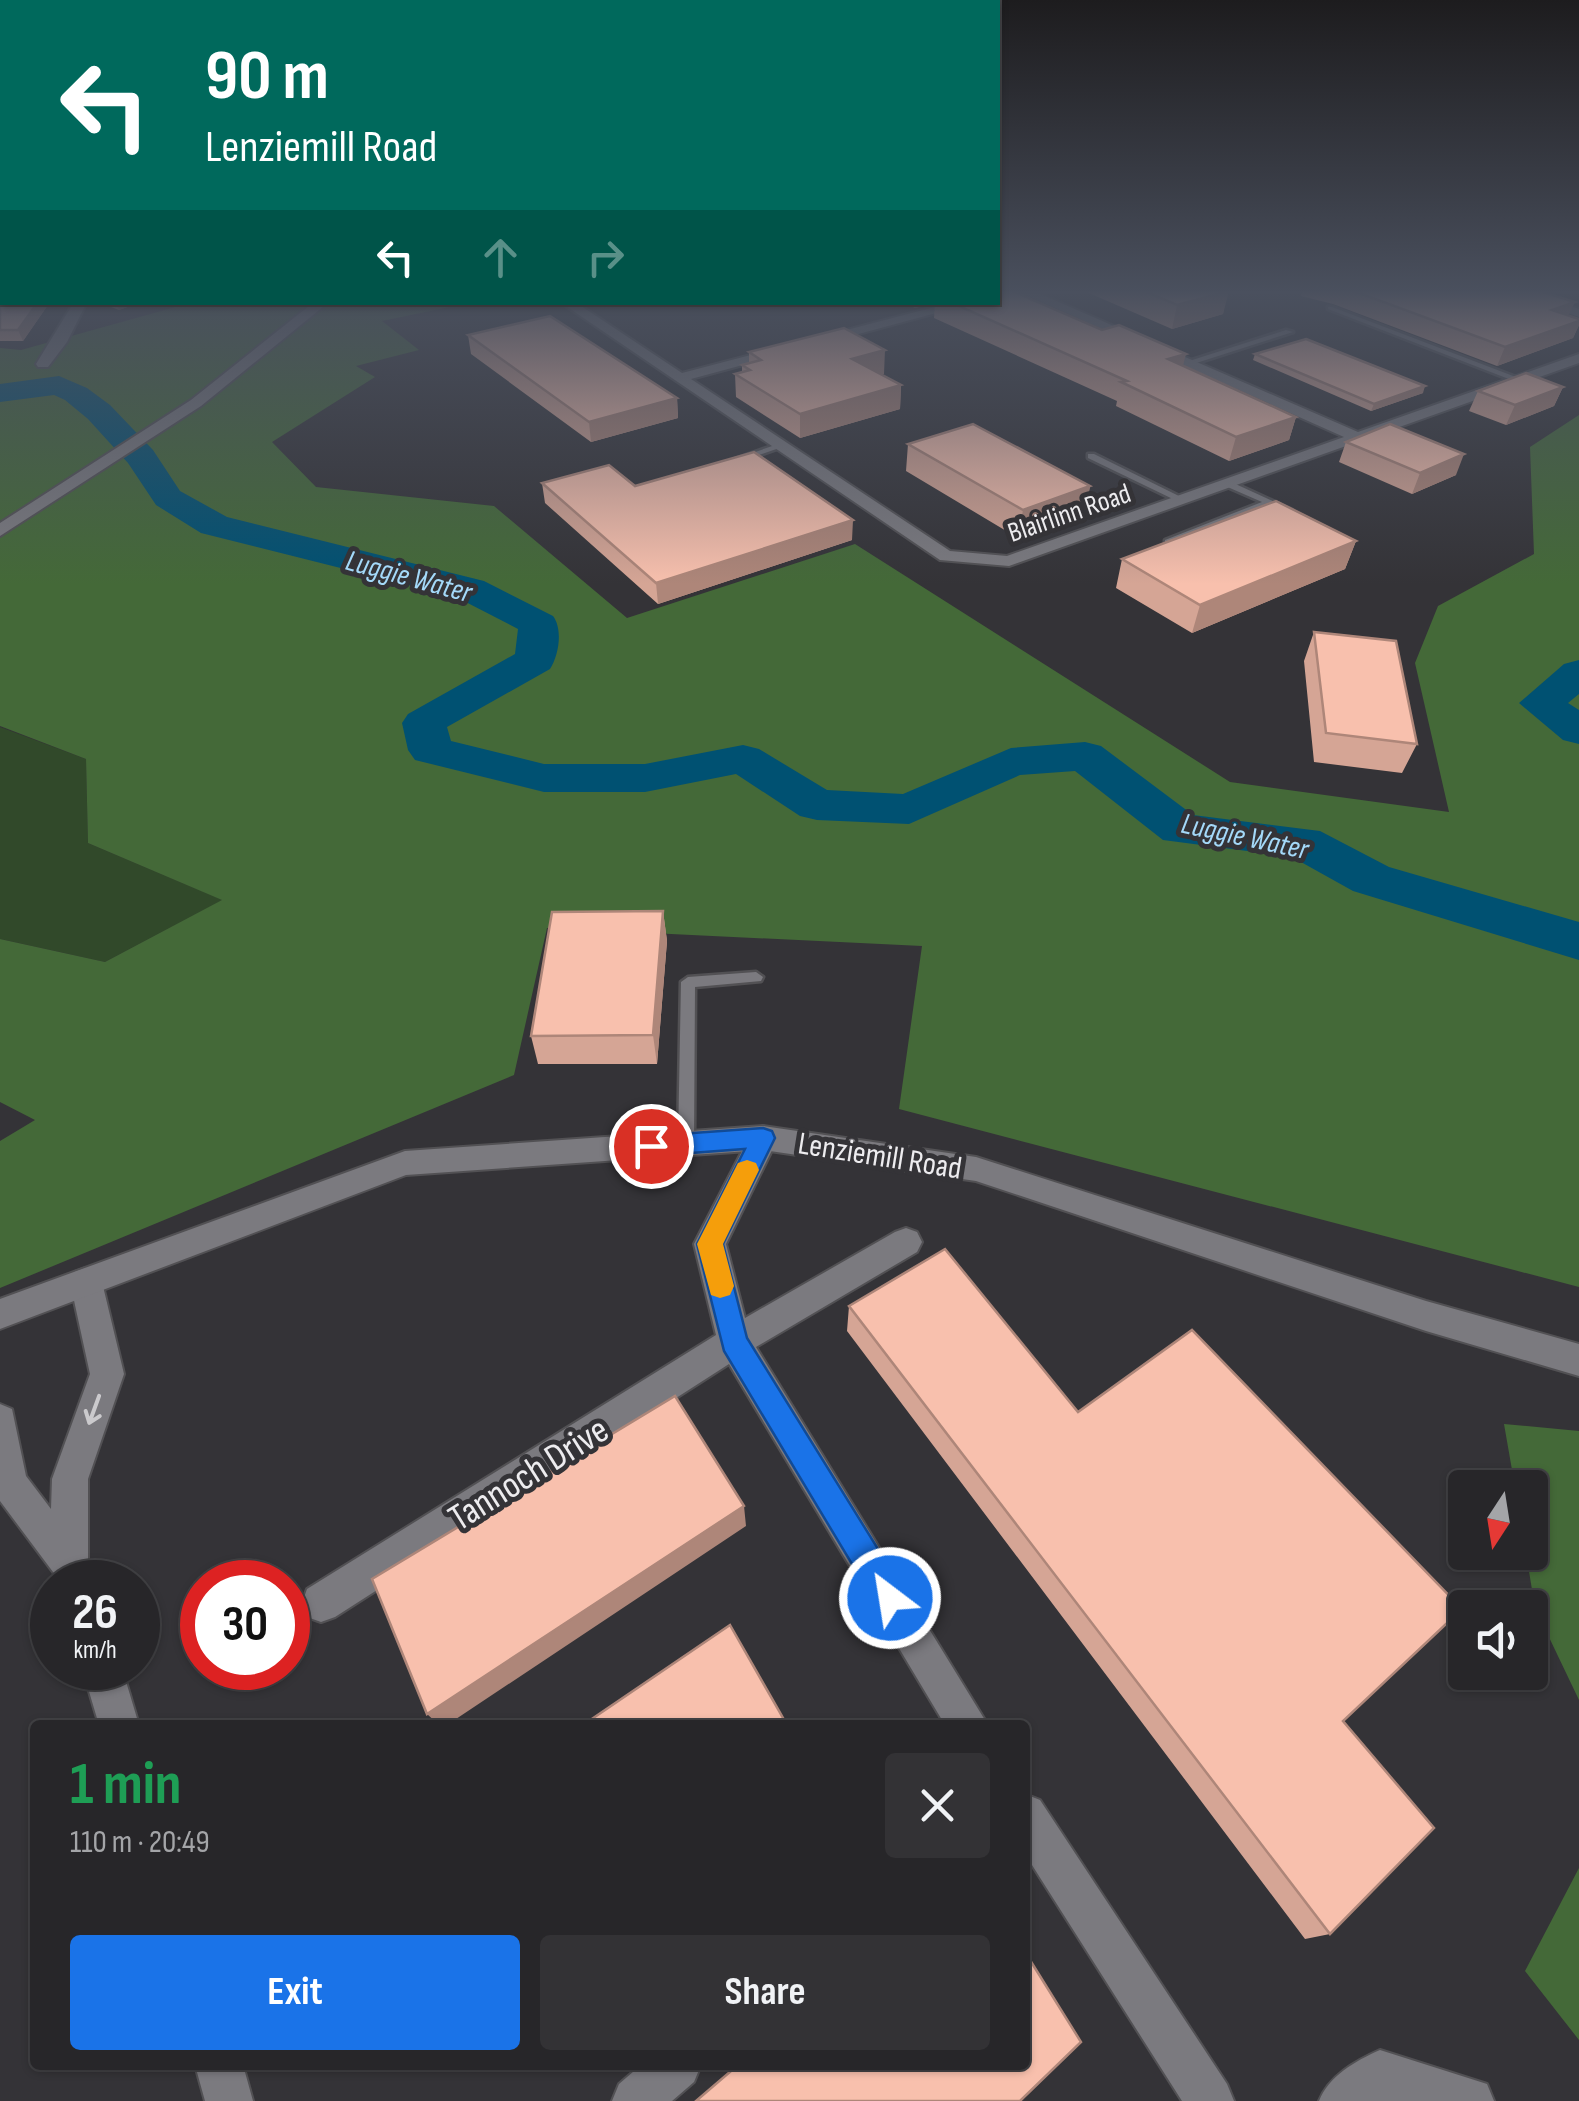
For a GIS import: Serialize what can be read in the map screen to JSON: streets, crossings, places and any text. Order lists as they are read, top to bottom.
{
  "streets": {
    "street": ["Blairlinn Road", "Lenziemill Road", "Tannoch Drive"]
  },
  "water": ["Luggie Water"],
  "north": "bottom",
  "page": {
    "turn": ["90 m", "Lenziemill Road"],
    "speed": "26 km/h",
    "limit": "30",
    "heading": ["1 min", "110 m · 20:49"],
    "buttons": ["Exit", "Share"]
  }
}
